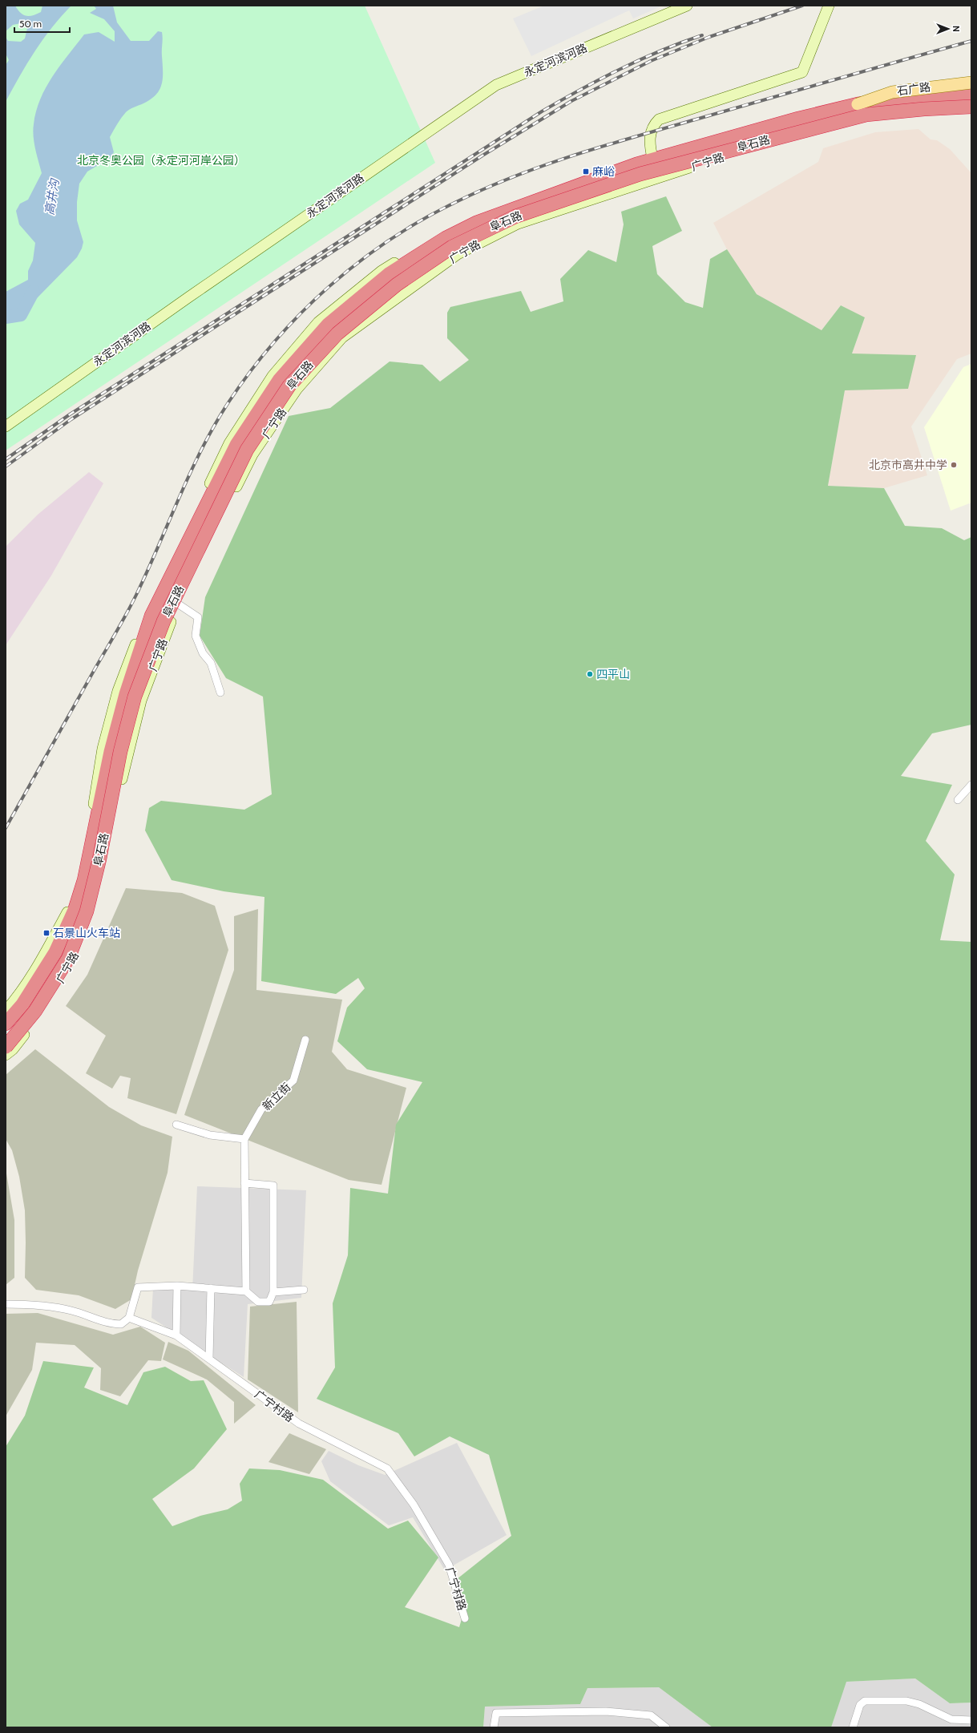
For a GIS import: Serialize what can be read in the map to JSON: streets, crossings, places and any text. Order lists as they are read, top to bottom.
{
  "streets": {
    "highway": ["阜石路"],
    "main road": ["石广路"],
    "street": [
      "永定河滨河路",
      "广宁路",
      "新立街",
      "广宁村路"
    ]
  },
  "crossings": [
    ["石广路", "阜石路"],
    ["阜石路", "广宁路"]
  ],
  "water": ["高井沟"],
  "parks": ["北京冬奥公园（永定河河岸公园）"],
  "places": {
    "transit": ["麻峪", "石景山火车站"],
    "other": ["北京市高井中学", "四平山"]
  },
  "scale_bar": "50 m",
  "north": "right"
}
